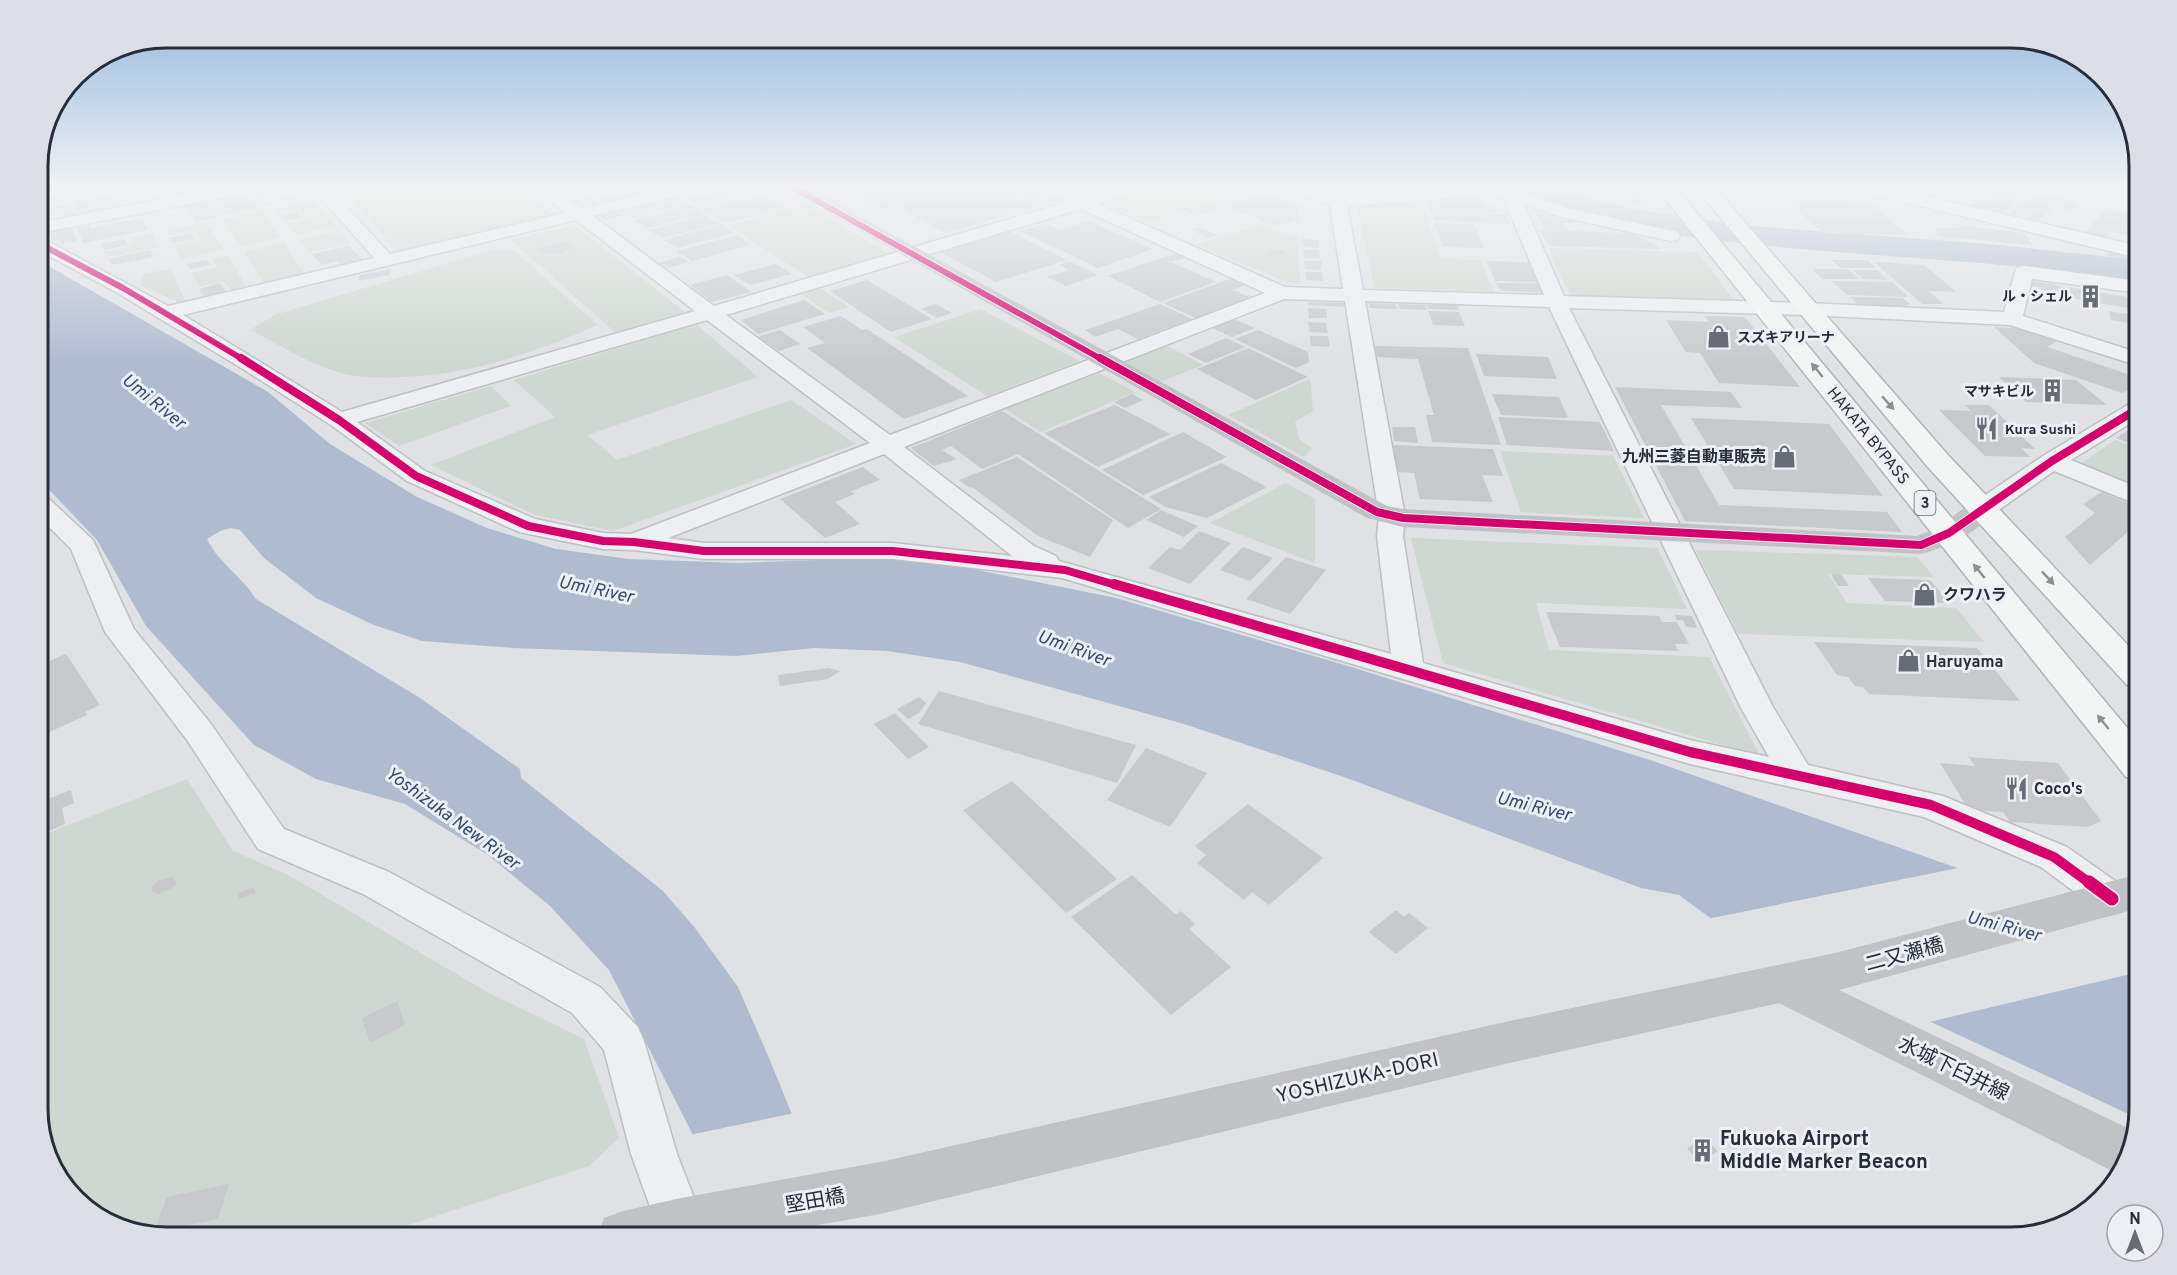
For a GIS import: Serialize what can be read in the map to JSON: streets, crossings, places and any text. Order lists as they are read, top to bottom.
{
  "streets": {
    "main road": ["HAKATA BYPASS", "3"],
    "street": [
      "二又瀬橋",
      "水城下臼井線",
      "YOSHIZUKA-DORI",
      "堅田橋"
    ]
  },
  "crossings": [
    ["二又瀬橋", "YOSHIZUKA-DORI"],
    ["水城下臼井線", "YOSHIZUKA-DORI"],
    ["YOSHIZUKA-DORI", "堅田橋"]
  ],
  "water": ["Umi River", "Yoshizuka New River"],
  "places": {
    "building": ["ル・シェル", "マサキビル", "Fukuoka Airport Middle Marker Beacon"],
    "shop": [
      "スズキアリーナ",
      "九州三菱自動車販売",
      "クワハラ",
      "Haruyama"
    ],
    "restaurant": ["Kura Sushi", "Coco's"]
  },
  "north": "top"
}
